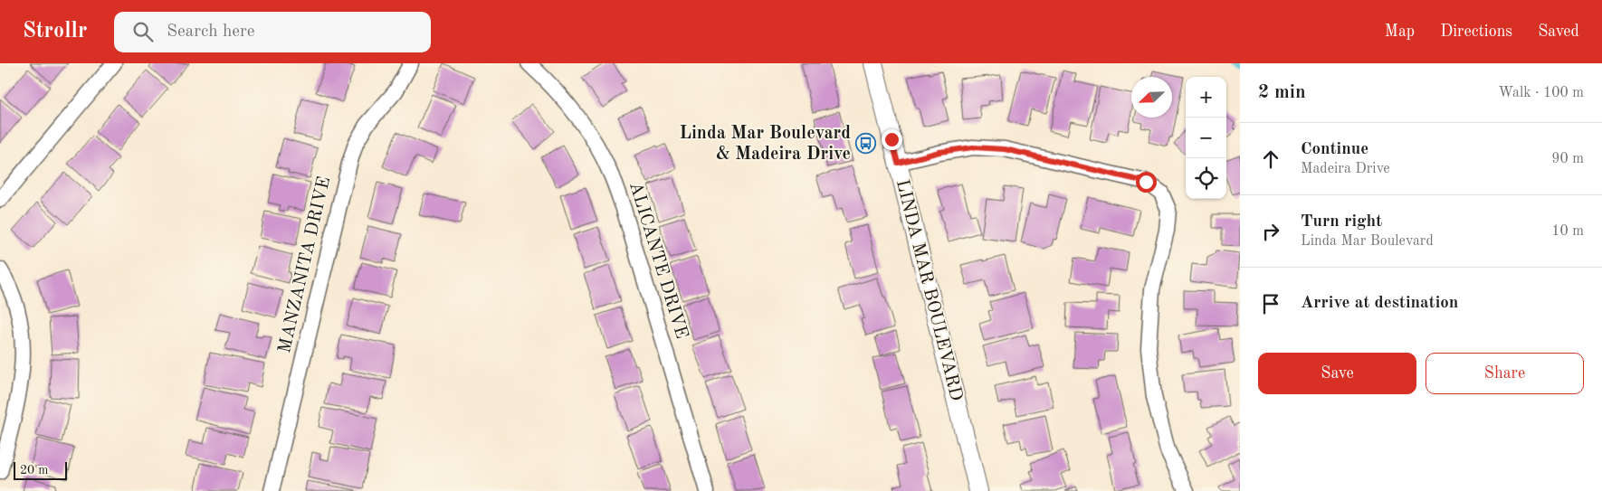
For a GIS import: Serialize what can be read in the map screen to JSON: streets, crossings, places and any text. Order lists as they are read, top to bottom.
{
  "streets": {
    "street": ["ALICANTE DRIVE", "MANZANITA DRIVE", "LINDA MAR BOULEVARD"]
  },
  "places": {
    "bus stop": ["Linda Mar Boulevard & Madeira Drive"]
  },
  "scale_bar": "20 m",
  "north": "bottom left",
  "page": {
    "header": "Strollr",
    "search": "Search here",
    "nav": ["Map", "Directions", "Saved"],
    "heading": ["2 min", "Walk · 100 m"],
    "map_buttons": ["+", "−"],
    "list": [
      ["Continue", "Madeira Drive", "90 m"],
      ["Turn right", "Linda Mar Boulevard", "10 m"],
      "Arrive at destination"
    ],
    "buttons": ["Save", "Share"],
    "scale": "20 m"
  }
}
